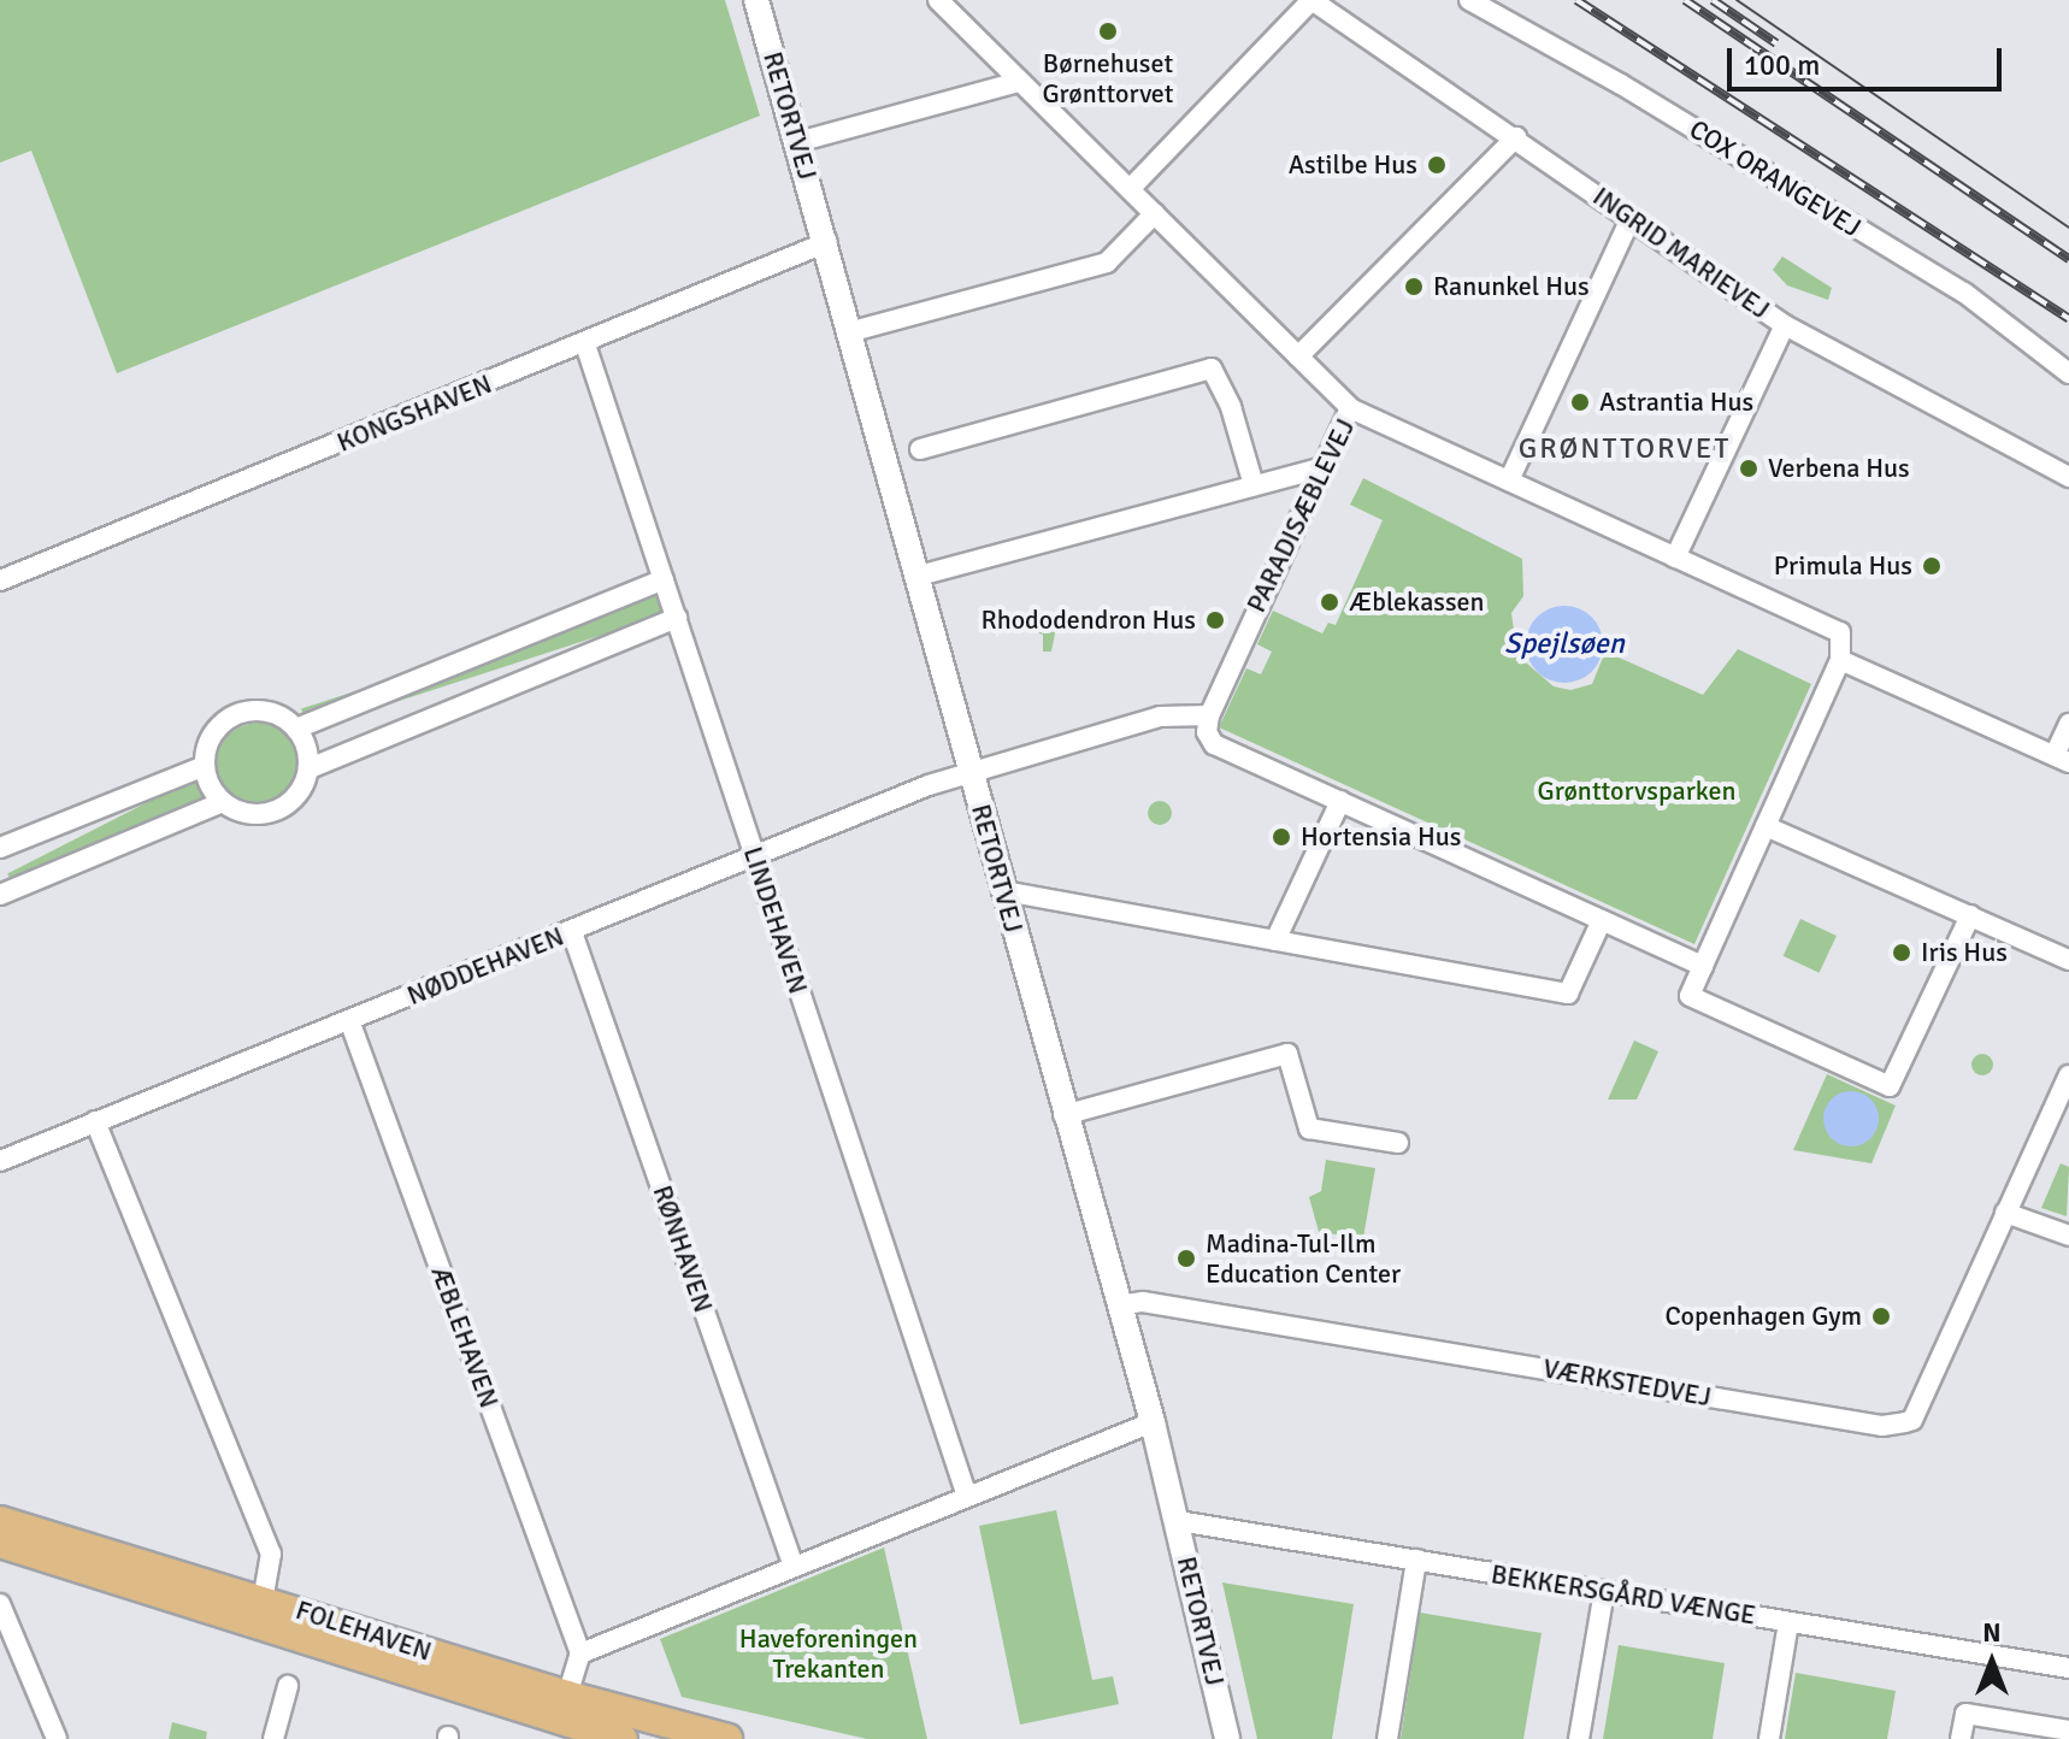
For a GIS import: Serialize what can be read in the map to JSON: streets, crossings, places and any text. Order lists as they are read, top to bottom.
{
  "streets": {
    "main road": ["FOLEHAVEN"],
    "street": [
      "RETORTVEJ",
      "COX ORANGEVEJ",
      "INGRID MARIEVEJ",
      "KONGSHAVEN",
      "PARADISÆBLEVEJ",
      "LINDEHAVEN",
      "NØDDEHAVEN",
      "RØNHAVEN",
      "ÆBLEHAVEN",
      "VÆRKSTEDVEJ",
      "BEKKERSGÅRD VÆNGE"
    ]
  },
  "crossings": [
    ["RETORTVEJ", "KONGSHAVEN"],
    ["RETORTVEJ", "NØDDEHAVEN"],
    ["RETORTVEJ", "VÆRKSTEDVEJ"],
    ["RETORTVEJ", "BEKKERSGÅRD VÆNGE"],
    ["KONGSHAVEN", "LINDEHAVEN"],
    ["PARADISÆBLEVEJ", "NØDDEHAVEN"],
    ["LINDEHAVEN", "NØDDEHAVEN"],
    ["NØDDEHAVEN", "RØNHAVEN"],
    ["NØDDEHAVEN", "ÆBLEHAVEN"]
  ],
  "districts": ["GRØNTTORVET"],
  "water": ["Spejlsøen"],
  "parks": ["Grønttorvsparken", "Haveforeningen Trekanten"],
  "places": [
    "Børnehuset Grønttorvet",
    "Astilbe Hus",
    "Ranunkel Hus",
    "Astrantia Hus",
    "Verbena Hus",
    "Primula Hus",
    "Æblekassen",
    "Rhododendron Hus",
    "Hortensia Hus",
    "Iris Hus",
    "Madina-Tul-Ilm Education Center",
    "Copenhagen Gym"
  ],
  "scale_bar": "100 m",
  "north": "top"
}
